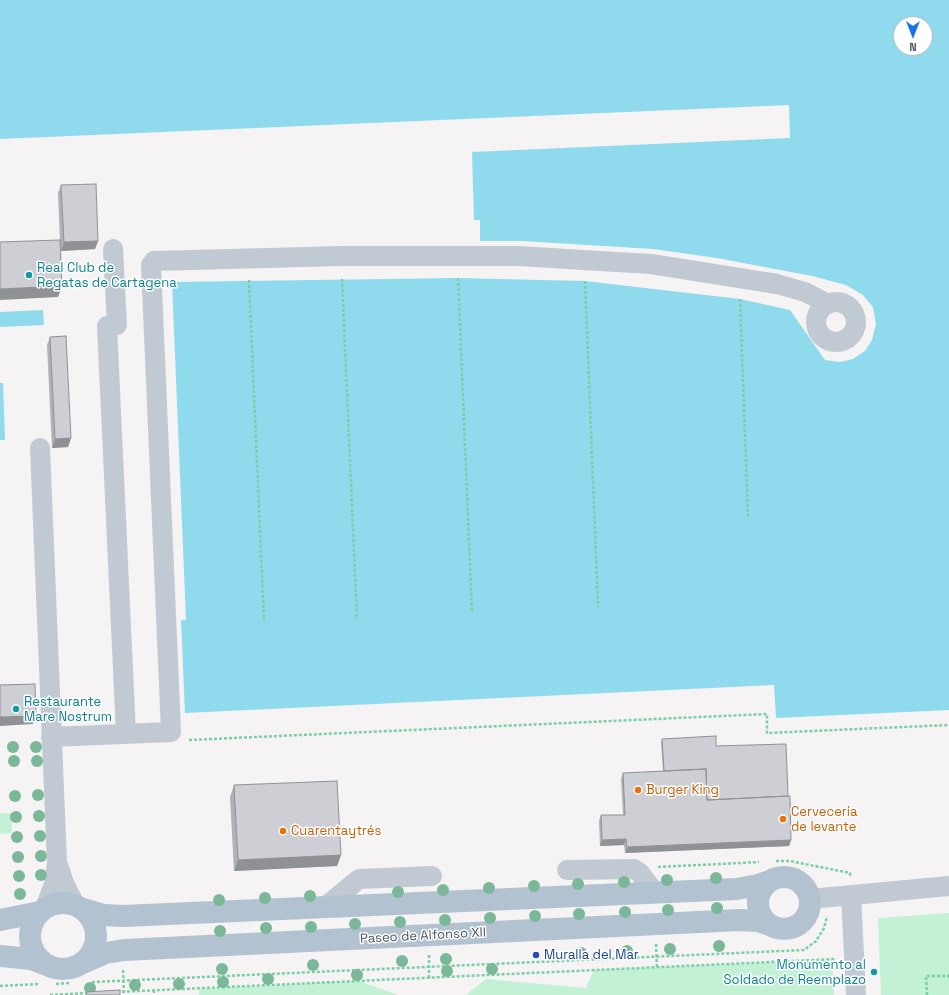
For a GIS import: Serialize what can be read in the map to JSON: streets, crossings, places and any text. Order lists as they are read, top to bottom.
{
  "streets": {
    "main road": ["Paseo de Alfonso XII"]
  },
  "places": [
    "Real Club de Regatas de Cartagena",
    "Restaurante Mare Nostrum",
    "Burger King",
    "Cervecería de levante",
    "Cuarentaytrés",
    "Muralla del Mar",
    "Monumento al Soldado de Reemplazo"
  ],
  "north": "bottom"
}
